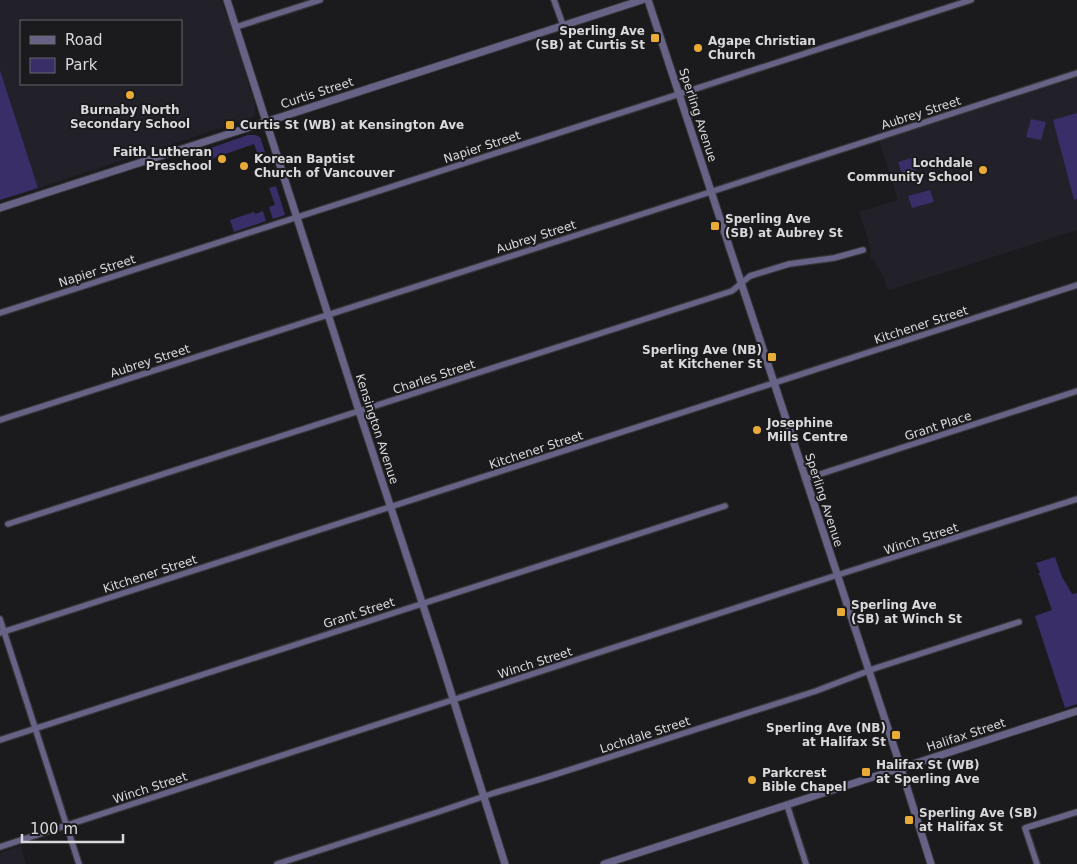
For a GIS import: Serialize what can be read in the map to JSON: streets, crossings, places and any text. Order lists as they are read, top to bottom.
{
  "streets": {
    "street": [
      "Curtis Street",
      "Aubrey Street",
      "Sperling Avenue",
      "Napier Street",
      "Kitchener Street",
      "Charles Street",
      "Grant Place",
      "Kensington Avenue",
      "Winch Street",
      "Grant Street",
      "Lochdale Street",
      "Halifax Street"
    ]
  },
  "crossings": [
    ["Curtis Street", "Kensington Avenue"],
    ["Aubrey Street", "Sperling Avenue"],
    ["Aubrey Street", "Kensington Avenue"],
    ["Sperling Avenue", "Napier Street"],
    ["Sperling Avenue", "Kitchener Street"],
    ["Sperling Avenue", "Charles Street"],
    ["Sperling Avenue", "Grant Place"],
    ["Sperling Avenue", "Winch Street"],
    ["Sperling Avenue", "Lochdale Street"],
    ["Sperling Avenue", "Halifax Street"],
    ["Napier Street", "Kensington Avenue"],
    ["Kitchener Street", "Kensington Avenue"],
    ["Charles Street", "Kensington Avenue"],
    ["Kensington Avenue", "Winch Street"],
    ["Kensington Avenue", "Grant Street"],
    ["Kensington Avenue", "Lochdale Street"]
  ],
  "places": {
    "transit": [
      "Sperling Ave (SB) at Curtis St",
      "Curtis St (WB) at Kensington Ave",
      "Sperling Ave (SB) at Aubrey St",
      "Sperling Ave (NB) at Kitchener St",
      "Sperling Ave (SB) at Winch St",
      "Sperling Ave (NB) at Halifax St",
      "Halifax St (WB) at Sperling Ave",
      "Sperling Ave (SB) at Halifax St"
    ],
    "other": [
      "Agape Christian Church",
      "Burnaby North Secondary School",
      "Faith Lutheran Preschool",
      "Korean Baptist Church of Vancouver",
      "Lochdale Community School",
      "Josephine Mills Centre",
      "Parkcrest Bible Chapel"
    ]
  },
  "legend": ["Road", "Park"],
  "scale_bar": "100 m"
}
